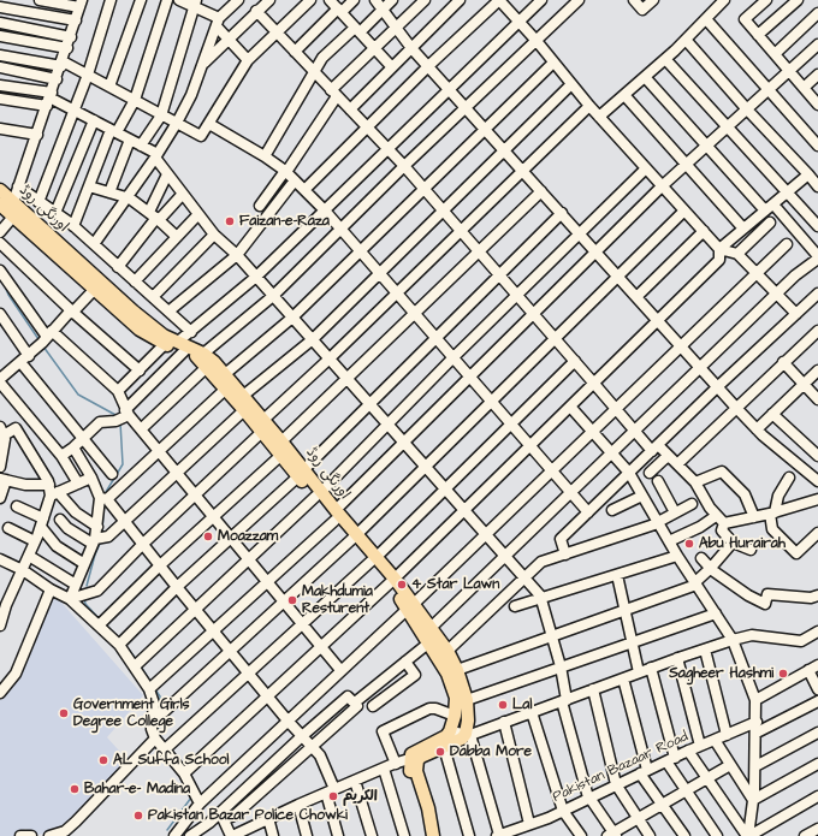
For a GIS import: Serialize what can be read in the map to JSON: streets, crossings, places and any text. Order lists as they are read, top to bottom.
{
  "streets": {
    "main road": ["اورنگی روڈ"],
    "street": ["Pakistan Bazaar Road"]
  },
  "places": [
    "Faizan-e-Raza",
    "Moazzam",
    "Abu Hurairah",
    "4 Star Lawn",
    "Makhdumia Resturent",
    "Sagheer Hashmi",
    "Lal",
    "Government Girls Degree College",
    "Dabba More",
    "AL Suffa School",
    "Bahar-e- Madina",
    "الکریم",
    "Pakistan Bazar Police Chowki"
  ]
}
